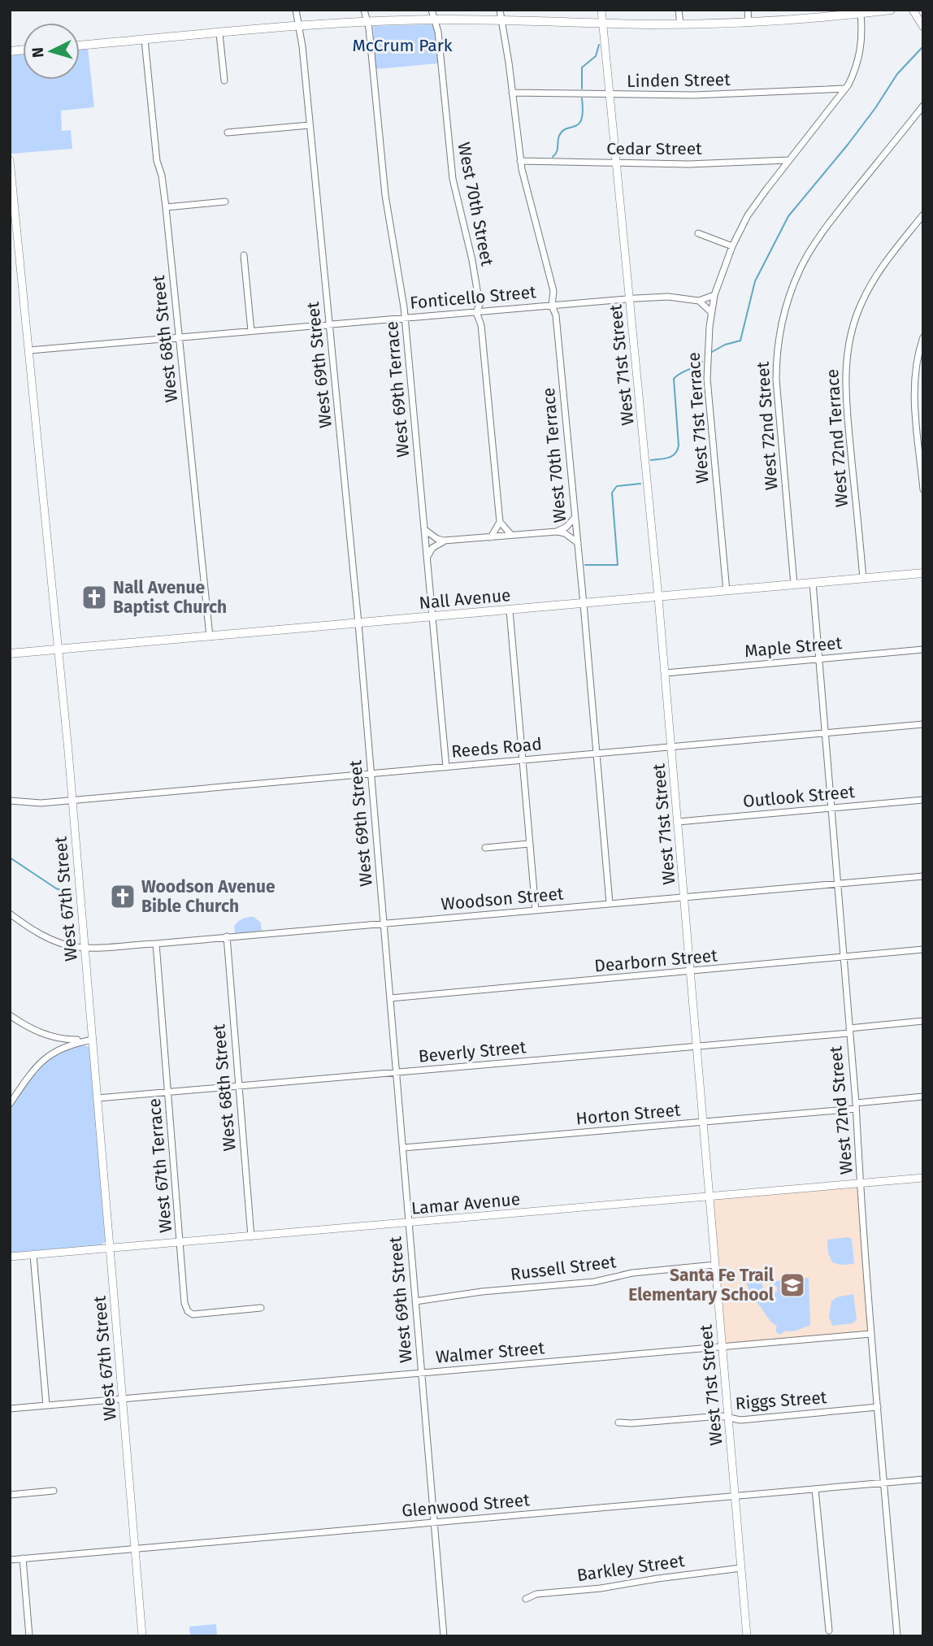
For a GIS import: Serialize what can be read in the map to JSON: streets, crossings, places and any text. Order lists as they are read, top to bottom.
{
  "streets": {
    "main road": ["Nall Avenue"],
    "street": [
      "Linden Street",
      "Cedar Street",
      "West 70th Street",
      "Fonticello Street",
      "West 68th Street",
      "West 69th Street",
      "West 71st Street",
      "West 69th Terrace",
      "West 71st Terrace",
      "West 72nd Street",
      "West 72nd Terrace",
      "West 70th Terrace",
      "Maple Street",
      "Reeds Road",
      "Outlook Street",
      "West 67th Street",
      "Woodson Street",
      "Dearborn Street",
      "Beverly Street",
      "Horton Street",
      "West 67th Terrace",
      "Lamar Avenue",
      "Russell Street",
      "Walmer Street",
      "Riggs Street",
      "Glenwood Street",
      "Barkley Street"
    ]
  },
  "crossings": [
    ["Linden Street", "West 71st Street"],
    ["Linden Street", "West 71st Terrace"],
    ["Linden Street", "West 70th Terrace"],
    ["Cedar Street", "West 71st Street"],
    ["Cedar Street", "West 71st Terrace"],
    ["Cedar Street", "West 70th Terrace"],
    ["West 70th Street", "Fonticello Street"],
    ["Fonticello Street", "West 68th Street"],
    ["Fonticello Street", "West 69th Street"],
    ["Fonticello Street", "West 71st Street"],
    ["Fonticello Street", "West 69th Terrace"],
    ["Fonticello Street", "West 71st Terrace"],
    ["Fonticello Street", "West 70th Terrace"],
    ["Fonticello Street", "West 67th Street"],
    ["West 68th Street", "Nall Avenue"],
    ["West 68th Street", "Woodson Street"],
    ["West 68th Street", "Beverly Street"],
    ["West 68th Street", "Lamar Avenue"],
    ["West 69th Street", "Nall Avenue"],
    ["West 69th Street", "Reeds Road"],
    ["West 69th Street", "Woodson Street"],
    ["West 69th Street", "Dearborn Street"],
    ["West 69th Street", "Beverly Street"],
    ["West 69th Street", "Horton Street"],
    ["West 69th Street", "Lamar Avenue"],
    ["West 69th Street", "Russell Street"],
    ["West 69th Street", "Walmer Street"],
    ["West 69th Street", "Glenwood Street"],
    ["West 71st Street", "Nall Avenue"],
    ["West 71st Street", "Maple Street"],
    ["West 71st Street", "Reeds Road"],
    ["West 71st Street", "Outlook Street"],
    ["West 71st Street", "Woodson Street"],
    ["West 71st Street", "Dearborn Street"],
    ["West 71st Street", "Beverly Street"],
    ["West 71st Street", "Horton Street"],
    ["West 71st Street", "Lamar Avenue"],
    ["West 71st Street", "Russell Street"],
    ["West 71st Street", "Walmer Street"],
    ["West 71st Street", "Riggs Street"],
    ["West 71st Street", "Glenwood Street"],
    ["West 71st Street", "Barkley Street"],
    ["West 69th Terrace", "Nall Avenue"],
    ["West 69th Terrace", "Reeds Road"],
    ["West 71st Terrace", "Nall Avenue"],
    ["West 72nd Street", "Nall Avenue"],
    ["West 72nd Street", "Maple Street"],
    ["West 72nd Street", "Reeds Road"],
    ["West 72nd Street", "Outlook Street"],
    ["West 72nd Street", "Woodson Street"],
    ["West 72nd Street", "Dearborn Street"],
    ["West 72nd Street", "Beverly Street"],
    ["West 72nd Street", "Horton Street"],
    ["West 72nd Street", "Lamar Avenue"],
    ["West 72nd Street", "Walmer Street"],
    ["West 72nd Street", "Riggs Street"],
    ["West 72nd Street", "Glenwood Street"],
    ["West 72nd Terrace", "Nall Avenue"],
    ["West 70th Terrace", "Nall Avenue"],
    ["West 70th Terrace", "Reeds Road"],
    ["West 70th Terrace", "Woodson Street"],
    ["Nall Avenue", "West 67th Street"],
    ["Reeds Road", "West 67th Street"],
    ["West 67th Street", "Woodson Street"],
    ["West 67th Street", "Beverly Street"],
    ["West 67th Street", "Lamar Avenue"],
    ["West 67th Street", "Walmer Street"],
    ["West 67th Street", "Glenwood Street"],
    ["Woodson Street", "West 67th Terrace"],
    ["Beverly Street", "West 67th Terrace"],
    ["West 67th Terrace", "Lamar Avenue"]
  ],
  "parks": ["McCrum Park"],
  "places": {
    "church": ["Nall Avenue Baptist Church", "Woodson Avenue Bible Church"],
    "school or university": ["Santa Fe Trail Elementary School"]
  },
  "north": "left"
}
